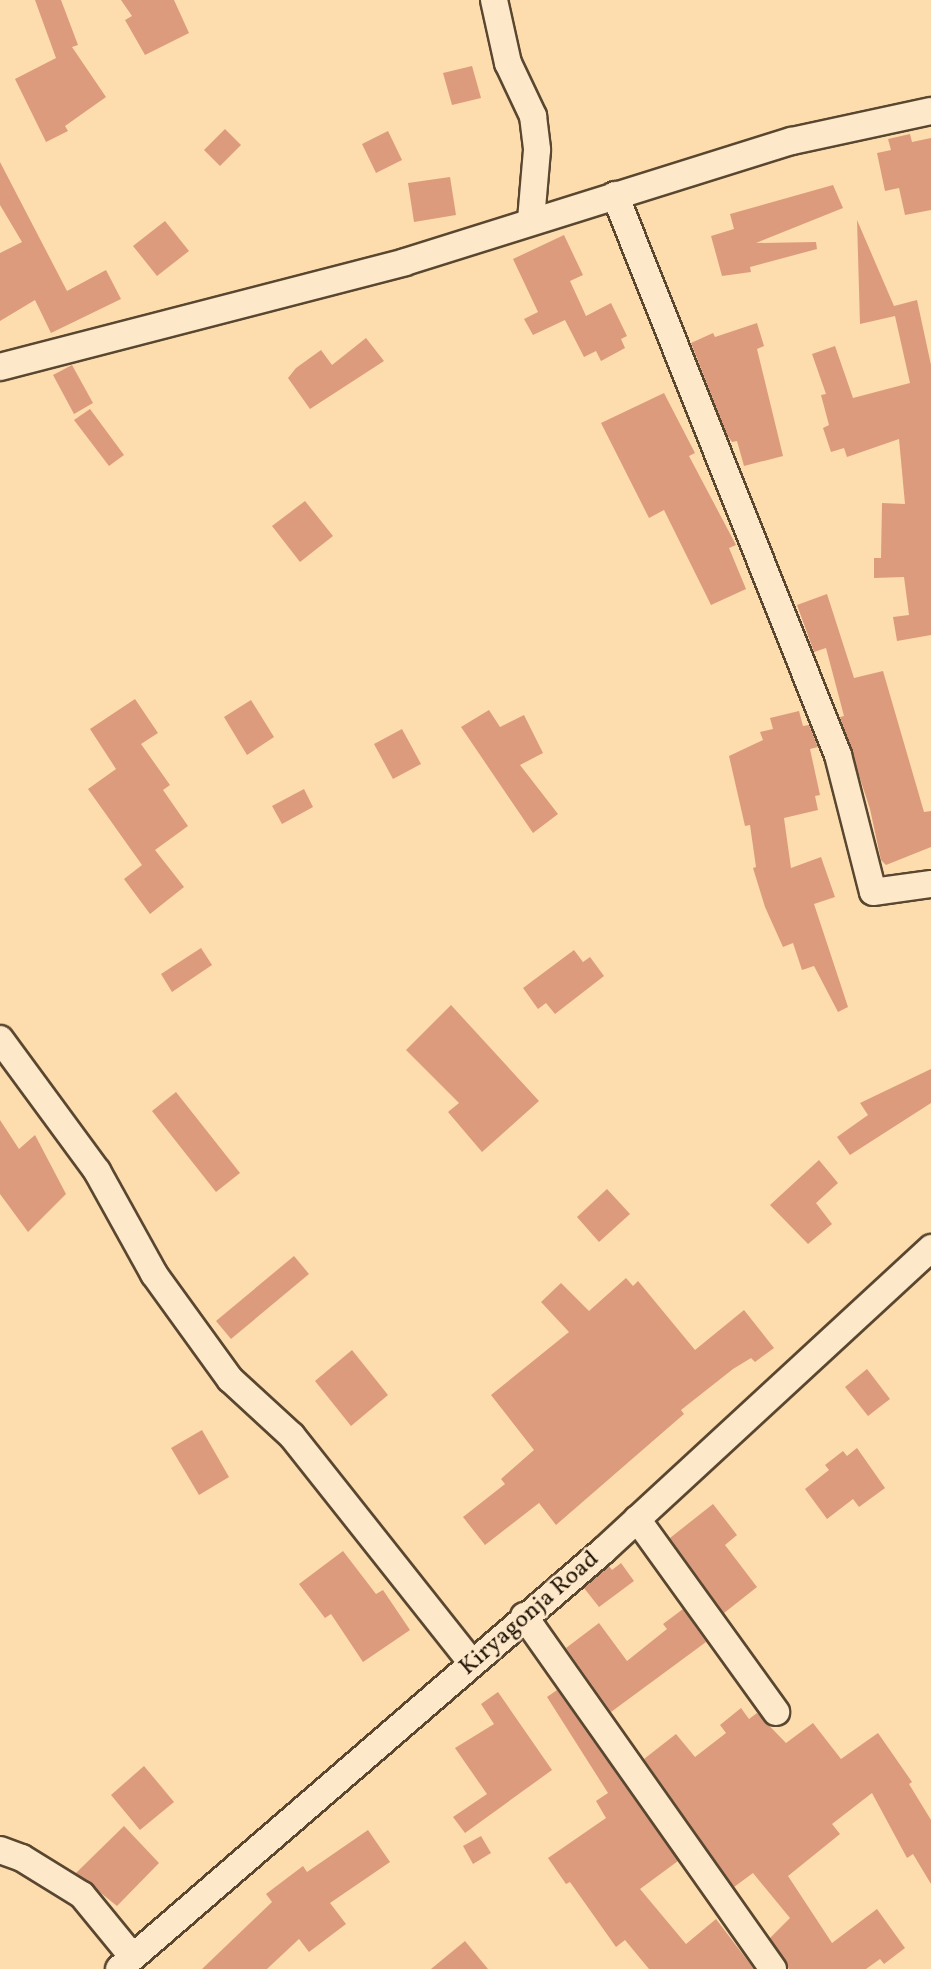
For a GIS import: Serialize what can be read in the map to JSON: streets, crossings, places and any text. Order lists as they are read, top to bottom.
{
  "streets": {
    "street": ["Kiryagonja Road"]
  }
}
